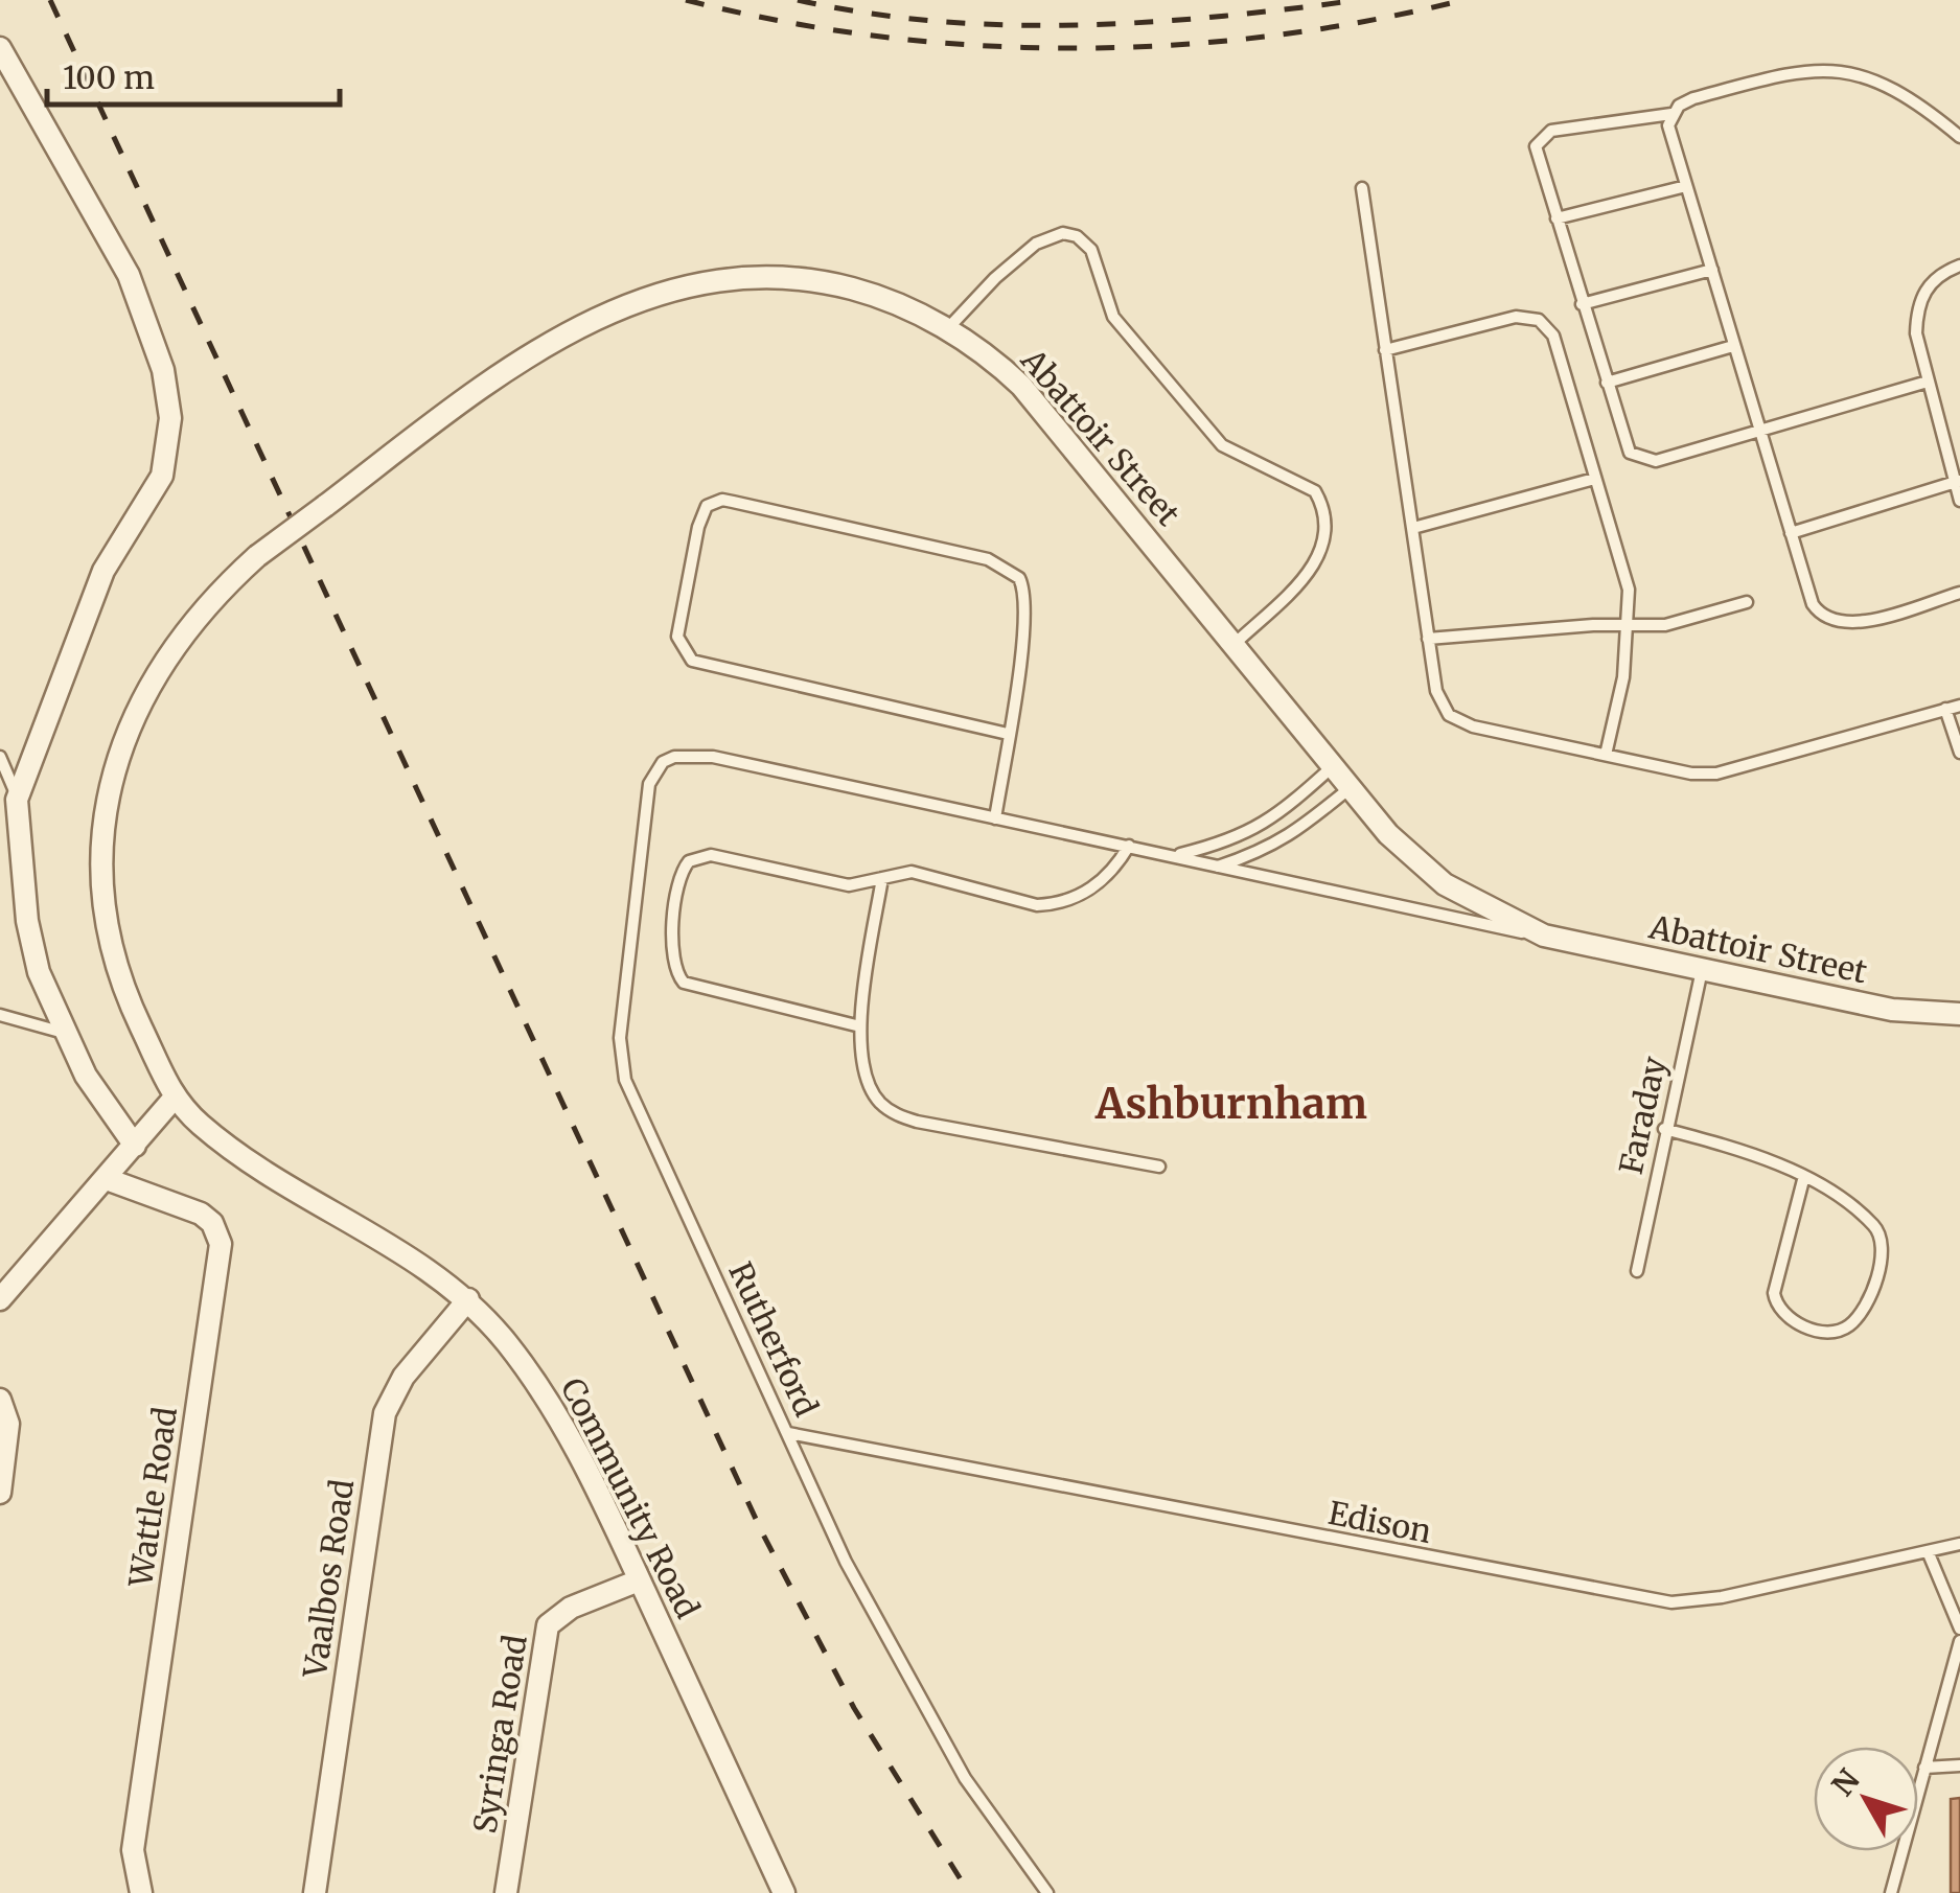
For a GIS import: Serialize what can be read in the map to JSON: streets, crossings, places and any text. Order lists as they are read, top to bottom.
{
  "streets": {
    "street": [
      "Abattoir Street",
      "Wattle Road",
      "Community Road",
      "Vaalbos Road",
      "Syringa Road"
    ],
    "lane": ["Faraday", "Rutherford", "Edison"]
  },
  "crossings": [
    ["Abattoir Street", "Faraday"],
    ["Abattoir Street", "Rutherford"],
    ["Abattoir Street", "Community Road"],
    ["Rutherford", "Edison"],
    ["Community Road", "Vaalbos Road"],
    ["Community Road", "Syringa Road"]
  ],
  "districts": ["Ashburnham"],
  "scale_bar": "100 m",
  "north": "top left"
}
